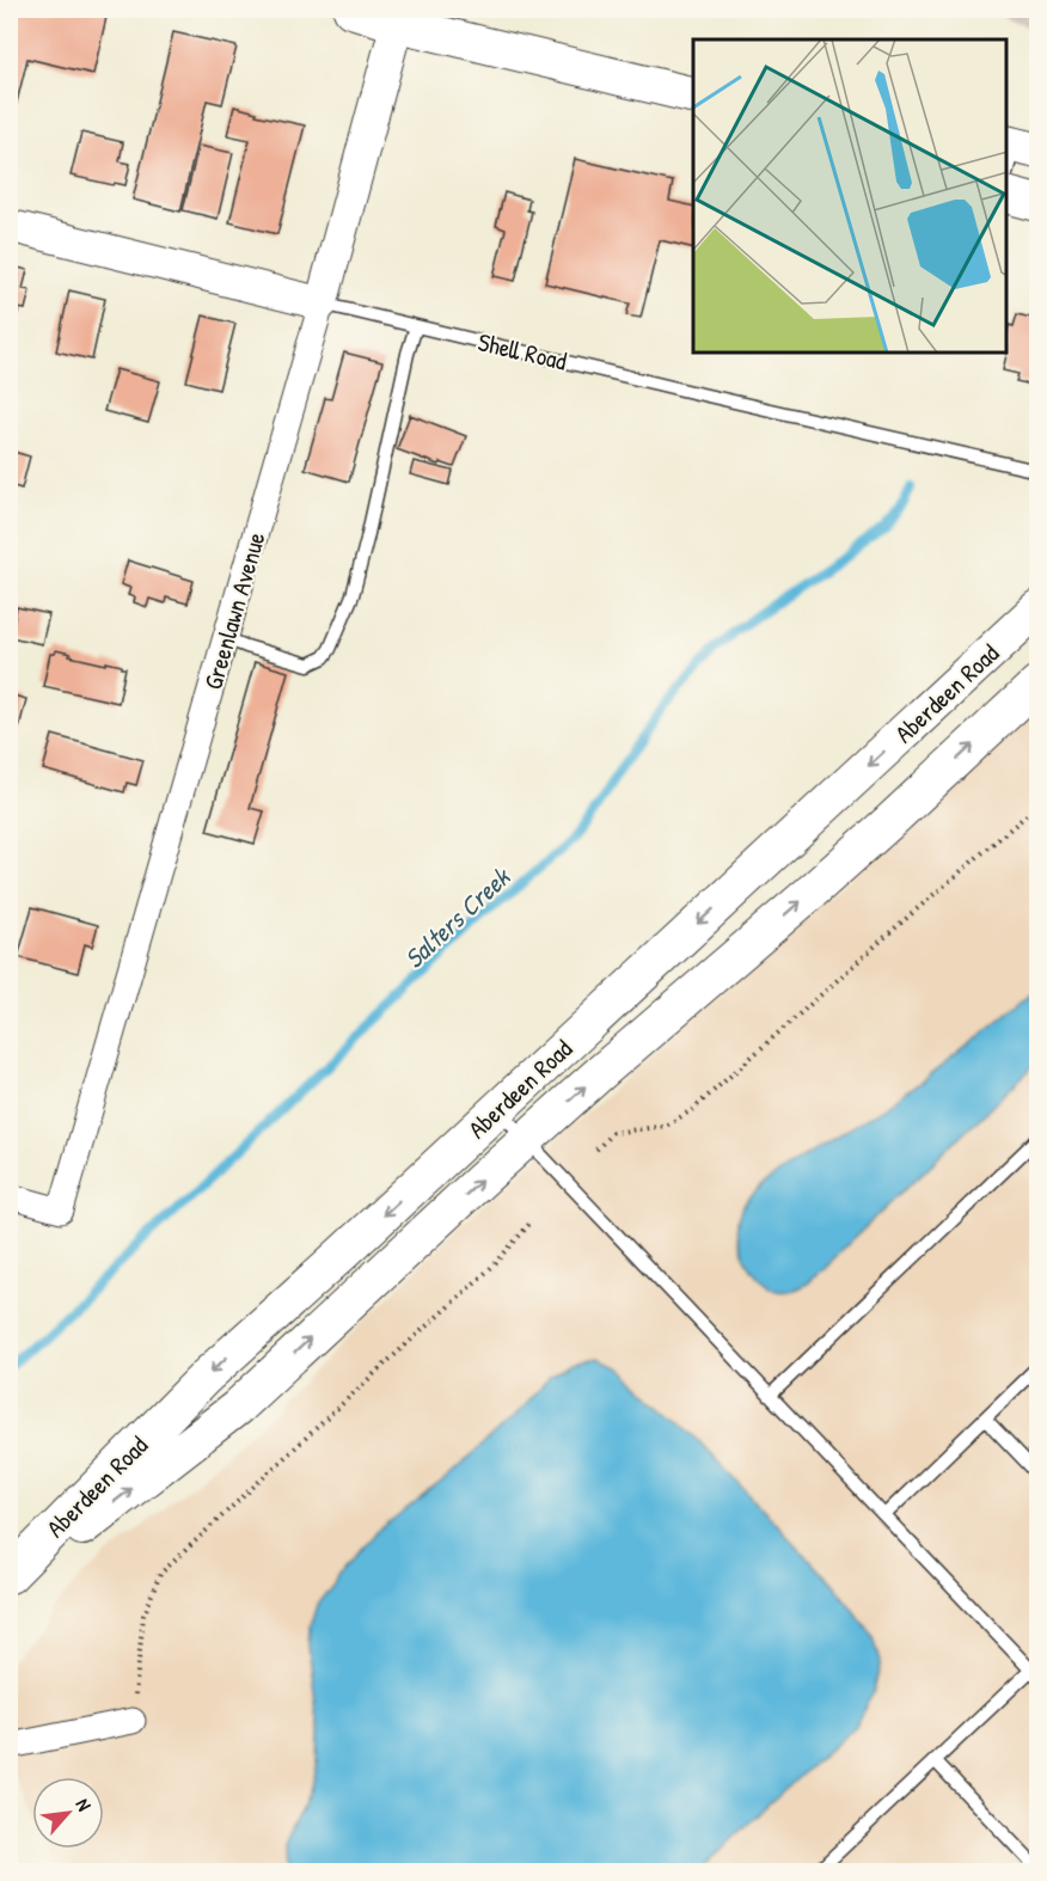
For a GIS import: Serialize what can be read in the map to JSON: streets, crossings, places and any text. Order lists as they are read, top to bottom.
{
  "streets": {
    "main road": ["Aberdeen Road"],
    "street": ["Shell Road", "Greenlawn Avenue"]
  },
  "crossings": [
    ["Shell Road", "Greenlawn Avenue"]
  ],
  "water": ["Salters Creek"],
  "north": "top right"
}
